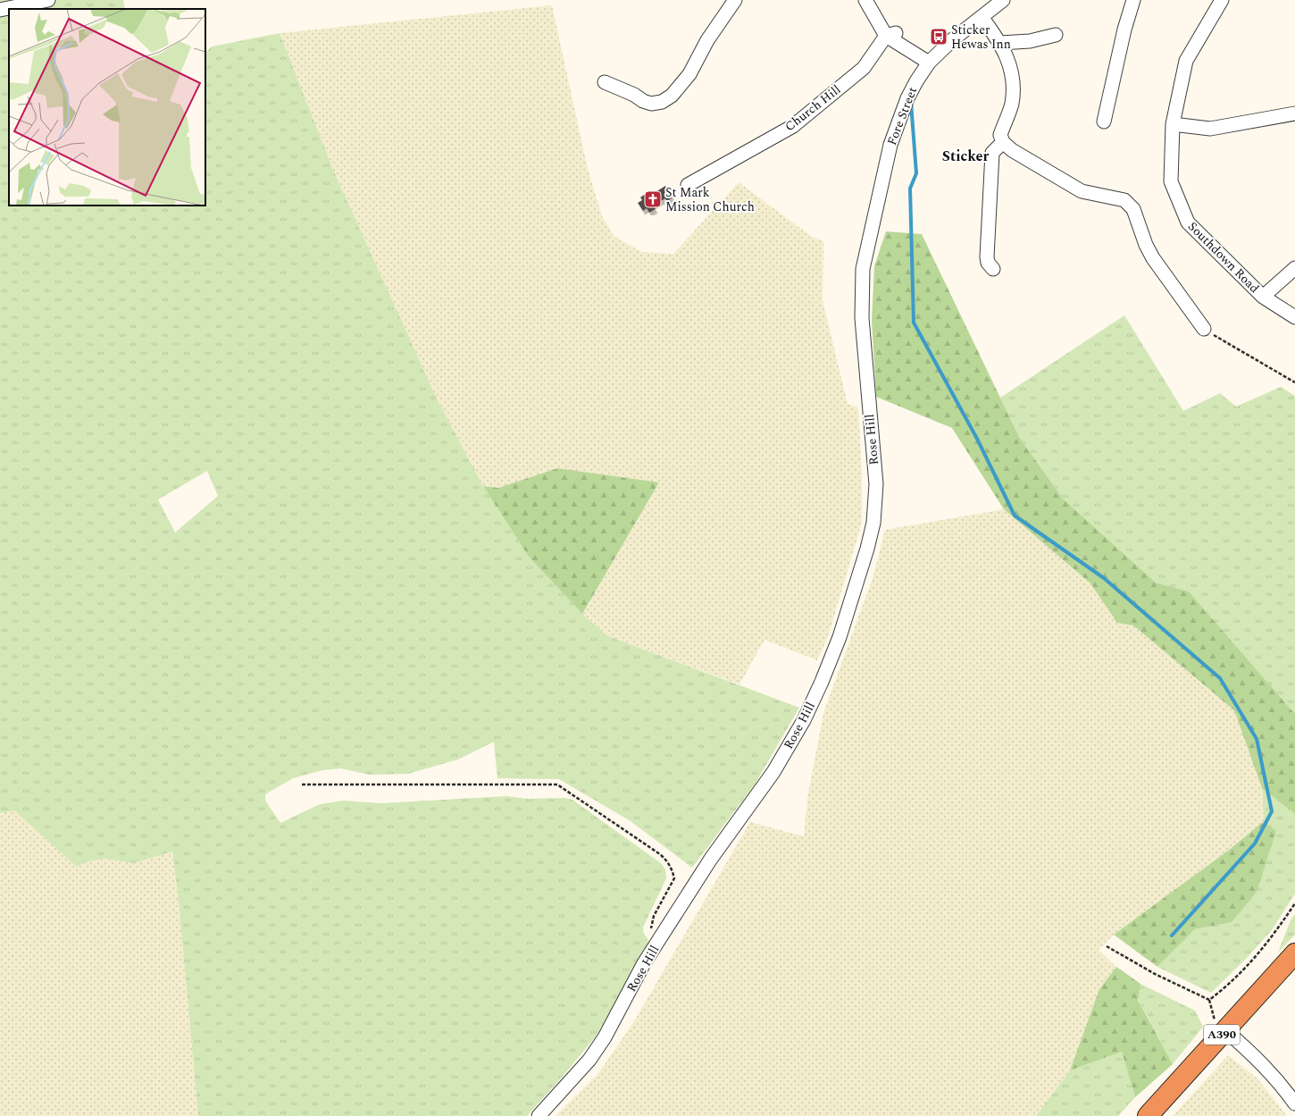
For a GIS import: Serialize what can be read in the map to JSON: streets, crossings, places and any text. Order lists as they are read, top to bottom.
{
  "streets": {
    "highway": ["A390"],
    "street": [
      "Church Hill",
      "Fore Street",
      "Southdown Road",
      "Rose Hill"
    ]
  },
  "crossings": [
    ["Fore Street", "Rose Hill"]
  ],
  "districts": ["Sticker"],
  "places": {
    "bus stop": ["Sticker Hewas Inn"],
    "church": ["St Mark Mission Church"]
  }
}
